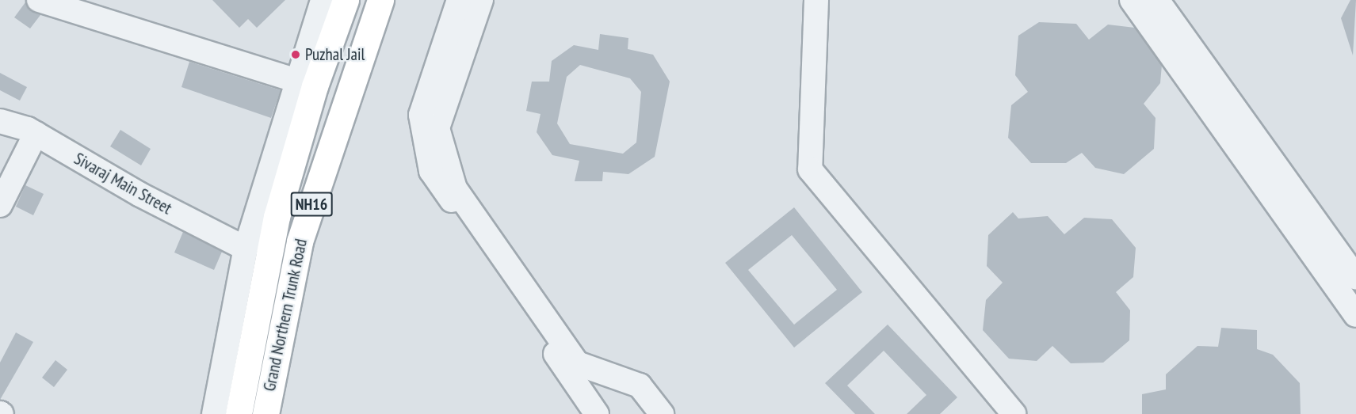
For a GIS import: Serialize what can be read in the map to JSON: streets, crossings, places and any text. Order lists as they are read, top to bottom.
{
  "streets": {
    "highway": ["NH16", "Grand Northern Trunk Road"],
    "street": ["Sivaraj Main Street"]
  },
  "places": ["Puzhal Jail"]
}
